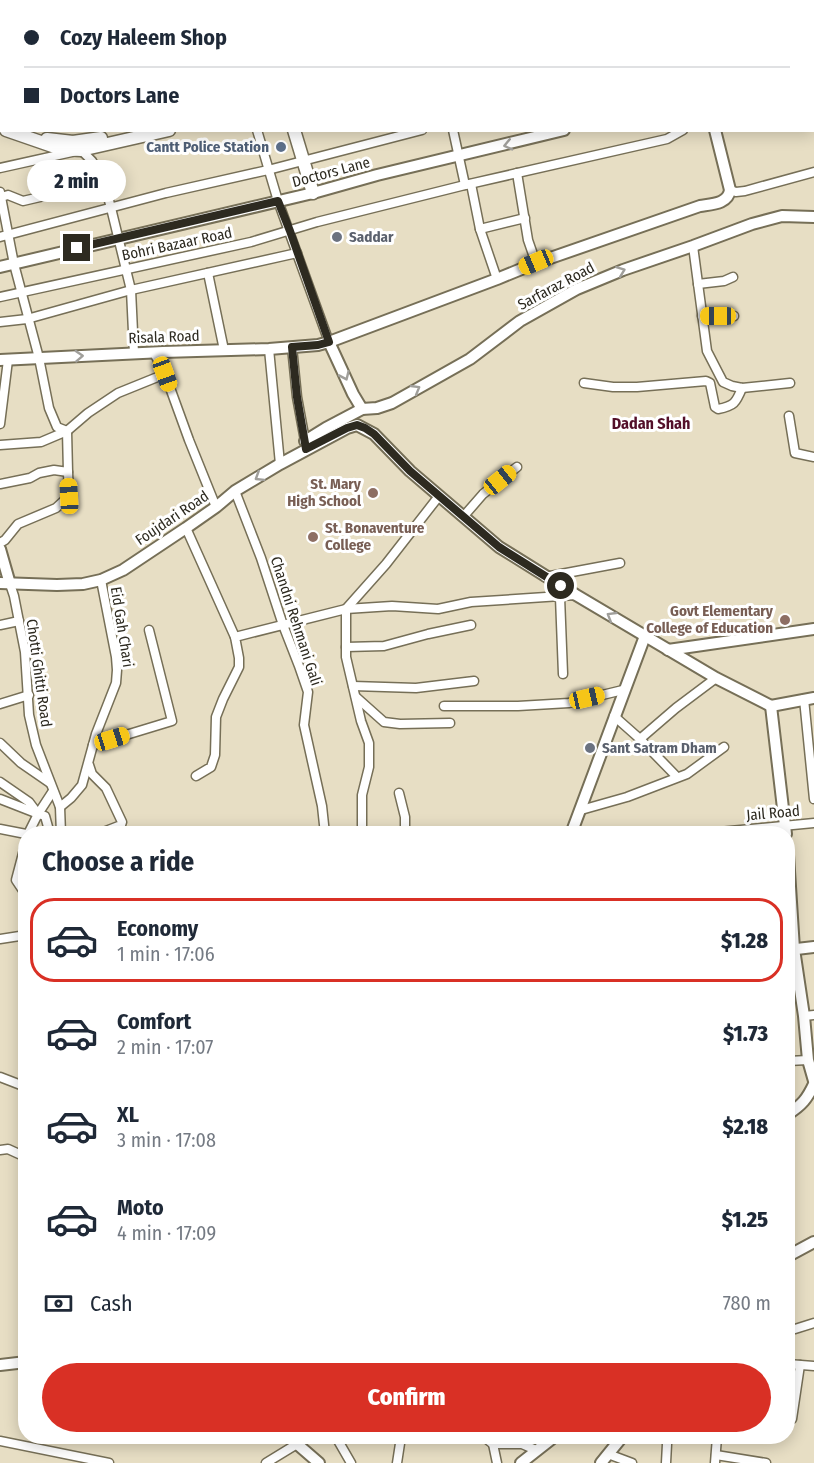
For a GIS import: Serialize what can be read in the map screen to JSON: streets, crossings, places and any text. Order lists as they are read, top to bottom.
{
  "streets": {
    "street": [
      "Doctors Lane",
      "Bohri Bazaar Road",
      "Sarfaraz Road",
      "Risala Road",
      "Foujdari Road",
      "Chandni Rehmani Gali",
      "Eid Gah Chari",
      "Chotti Ghitti Road",
      "Jail Road"
    ]
  },
  "crossings": [
    ["Sarfaraz Road", "Foujdari Road"],
    ["Foujdari Road", "Chandni Rehmani Gali"],
    ["Foujdari Road", "Eid Gah Chari"],
    ["Foujdari Road", "Chotti Ghitti Road"],
    ["Eid Gah Chari", "Chotti Ghitti Road"]
  ],
  "one_way": ["Sarfaraz Road"],
  "districts": ["Dadan Shah"],
  "places": [
    "Cantt Police Station",
    "Saddar",
    "St. Mary High School",
    "St. Bonaventure College",
    "Govt Elementary College of Education",
    "Sant Satram Dham"
  ],
  "page": {
    "banner": ["Cozy Haleem Shop", "Doctors Lane"],
    "bubble": "2 min",
    "heading": "Choose a ride",
    "list": [
      {
        "name": "Economy",
        "note": "1 min · 17:06",
        "value": "$1.28"
      },
      {
        "name": "Comfort",
        "note": "2 min · 17:07",
        "value": "$1.73"
      },
      {
        "name": "XL",
        "note": "3 min · 17:08",
        "value": "$2.18"
      },
      {
        "name": "Moto",
        "note": "4 min · 17:09",
        "value": "$1.25"
      }
    ],
    "pay": ["Cash", "780 m"],
    "buttons": "Confirm"
  }
}
